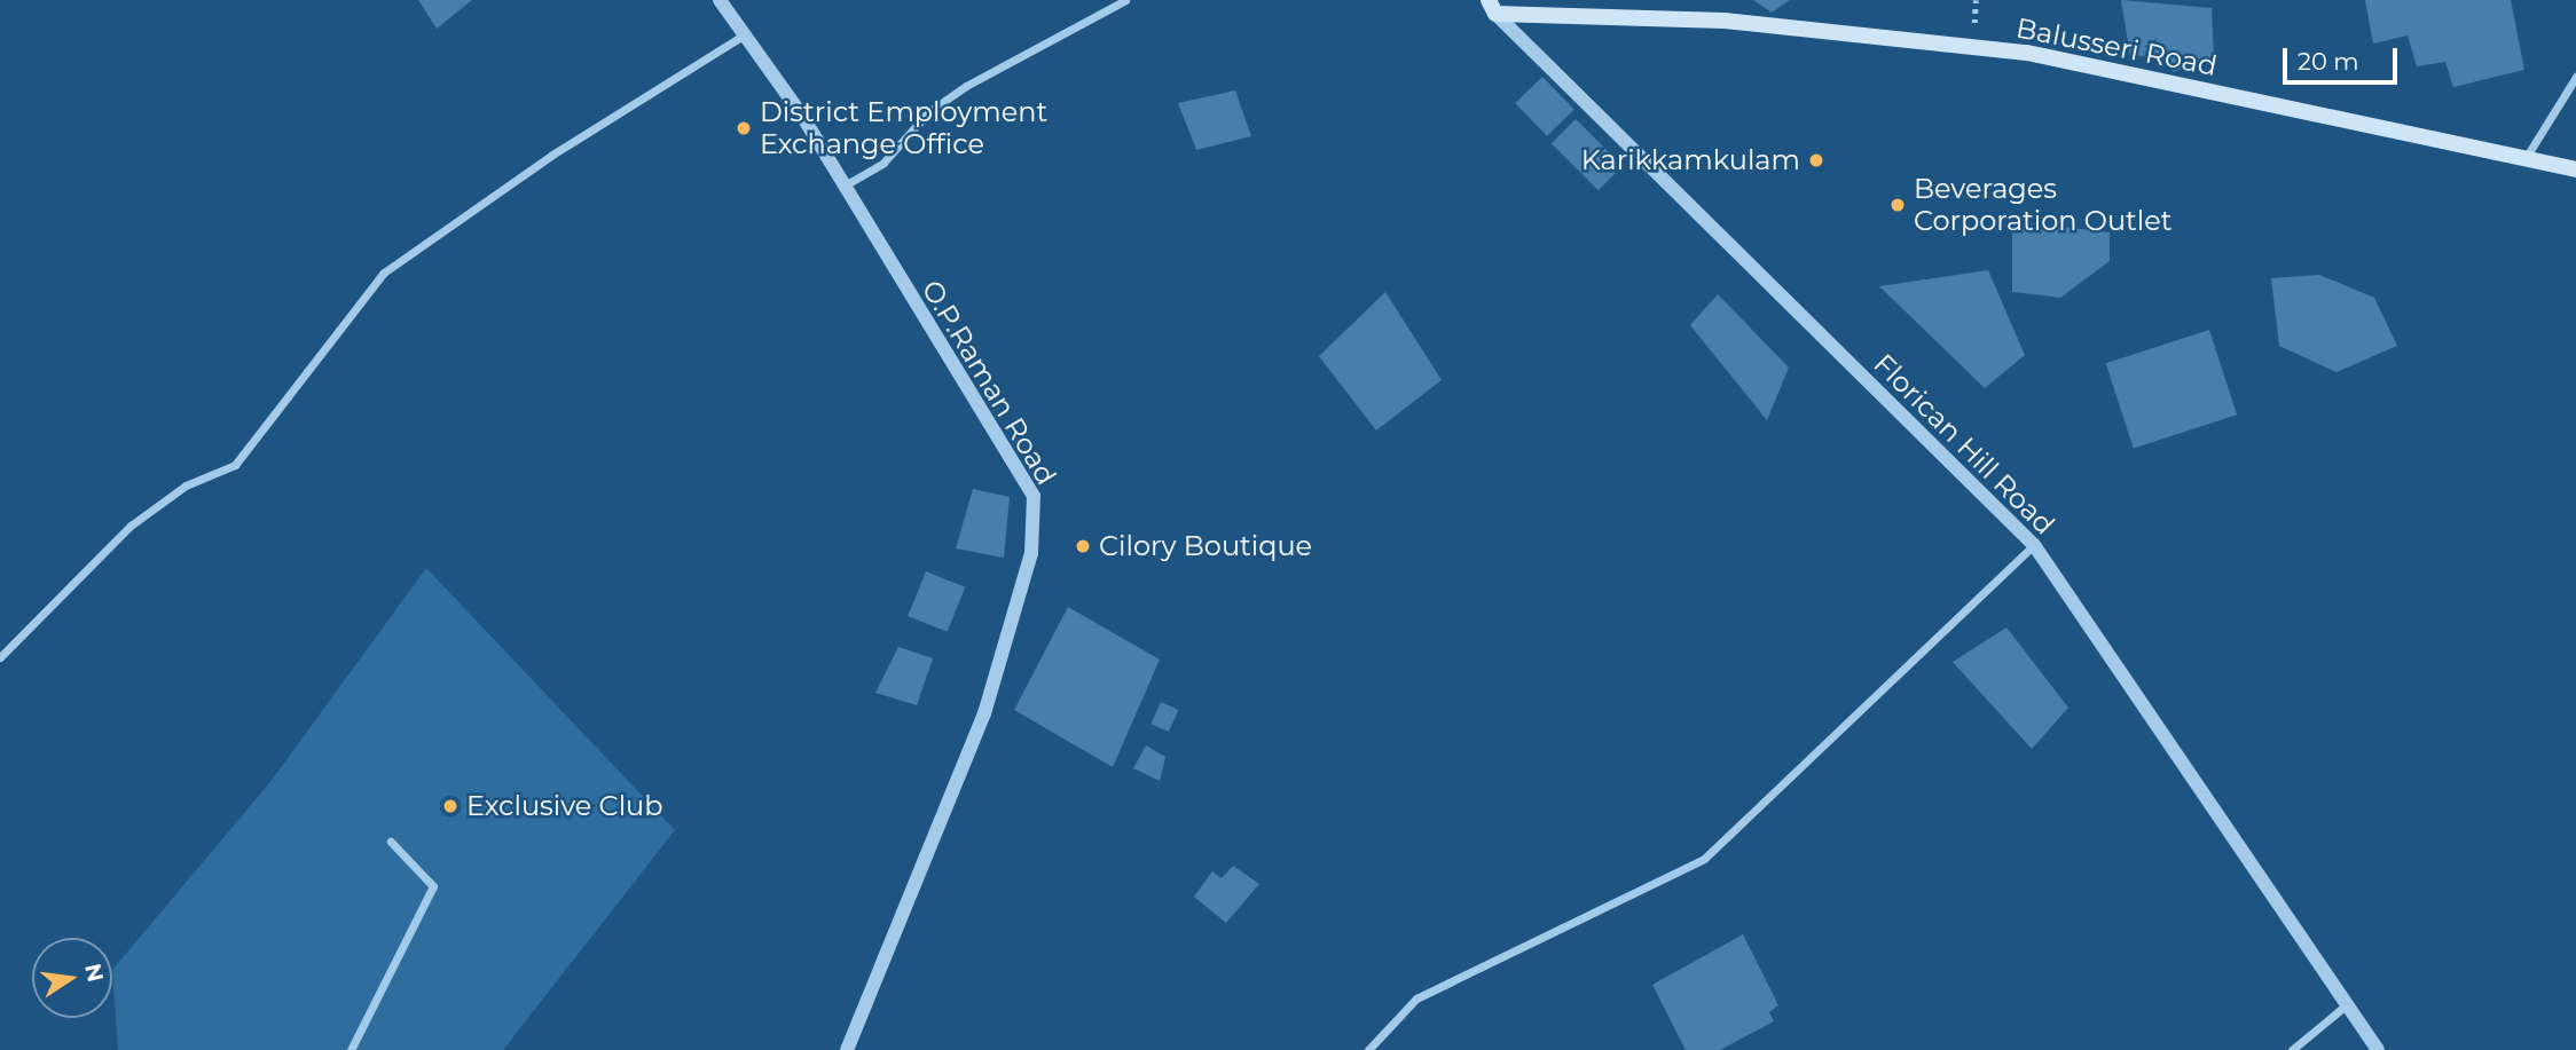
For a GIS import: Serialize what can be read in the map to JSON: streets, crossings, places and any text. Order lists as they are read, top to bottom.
{
  "streets": {
    "main road": ["Balusseri Road"],
    "street": ["O.P.Raman Road", "Florican Hill Road"]
  },
  "crossings": [
    ["Balusseri Road", "Florican Hill Road"]
  ],
  "places": [
    "District Employment Exchange Office",
    "Karikkamkulam",
    "Beverages Corporation Outlet",
    "Cilory Boutique",
    "Exclusive Club"
  ],
  "scale_bar": "20 m",
  "north": "right"
}
